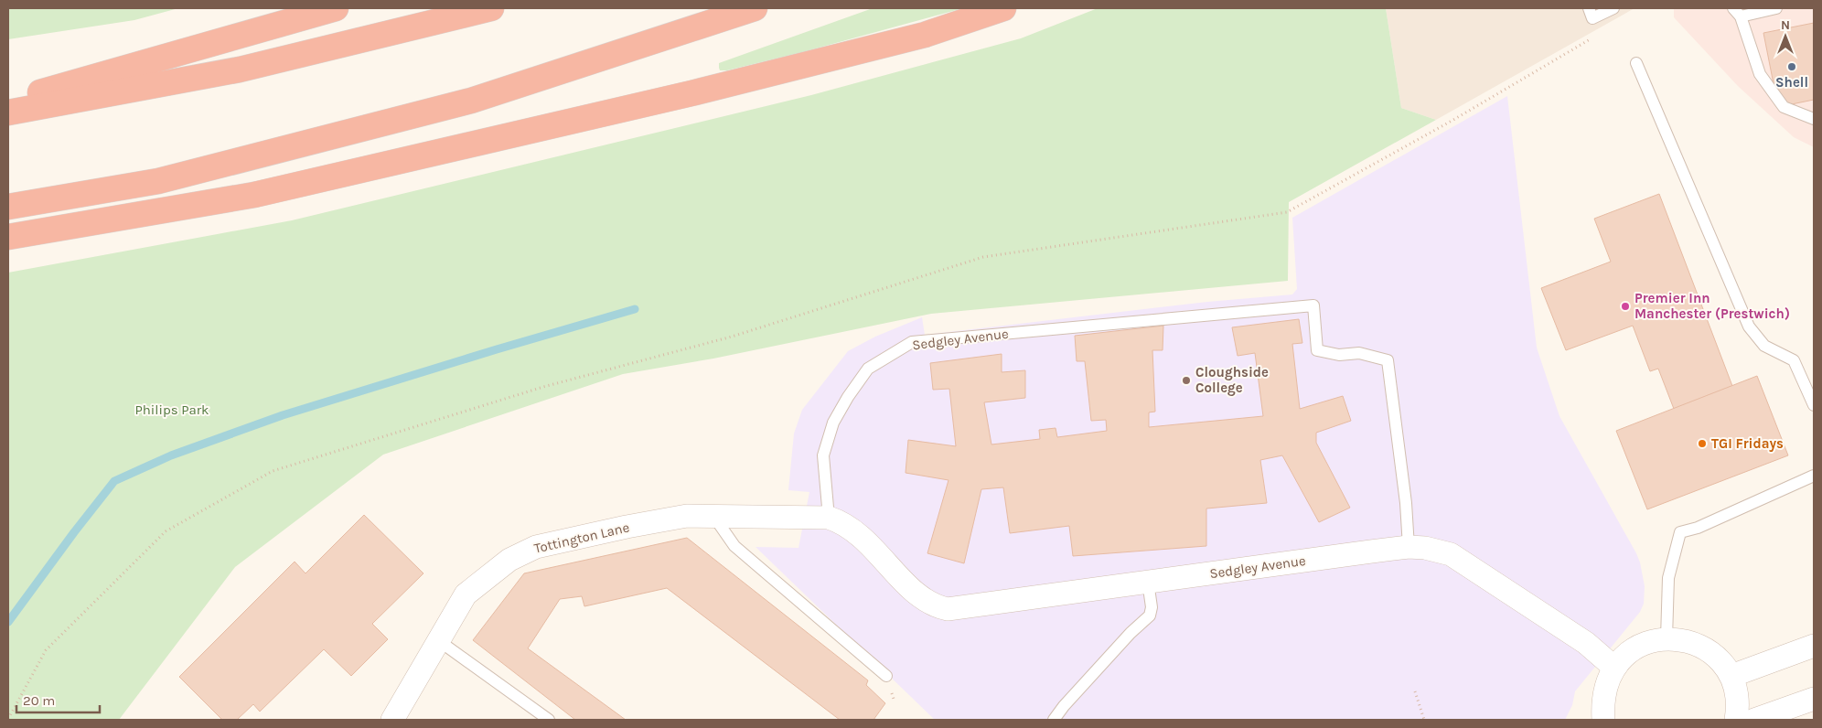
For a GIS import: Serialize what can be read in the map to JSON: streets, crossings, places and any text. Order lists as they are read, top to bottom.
{
  "streets": {
    "street": ["Sedgley Avenue", "Tottington Lane"]
  },
  "crossings": [
    ["Sedgley Avenue", "Tottington Lane"]
  ],
  "parks": ["Philips Park"],
  "places": [
    "Shell",
    "Premier Inn Manchester (Prestwich)",
    "Cloughside College",
    "TGI Fridays"
  ],
  "scale_bar": "20 m",
  "north": "top"
}
